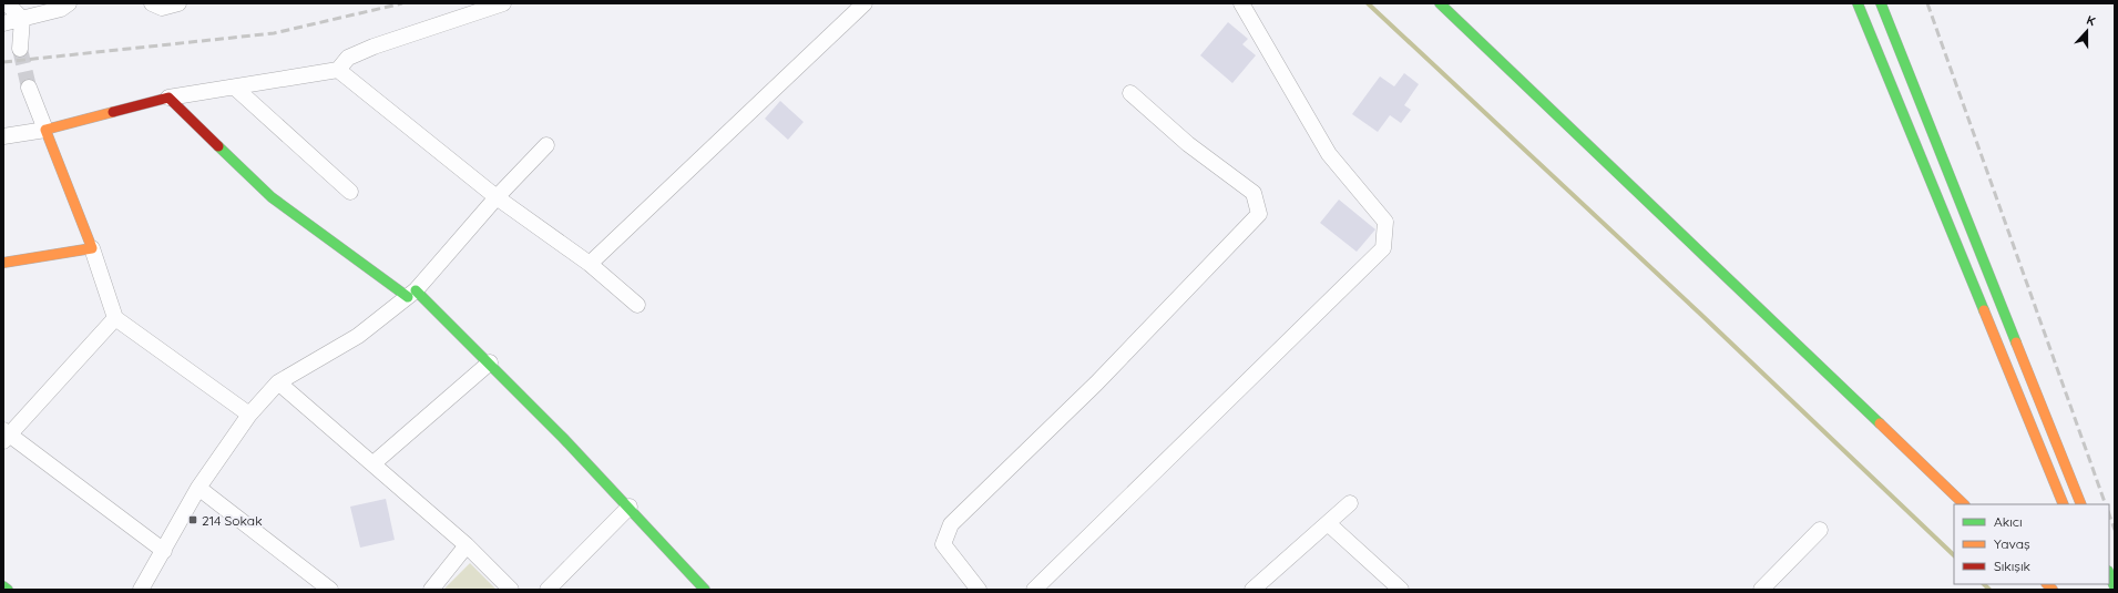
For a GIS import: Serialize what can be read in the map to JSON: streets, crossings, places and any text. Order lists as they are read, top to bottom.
{
  "places": {
    "transit": ["214 Sokak"]
  },
  "legend": ["Akıcı", "Yavaş", "Sıkışık"],
  "north": "top"
}
